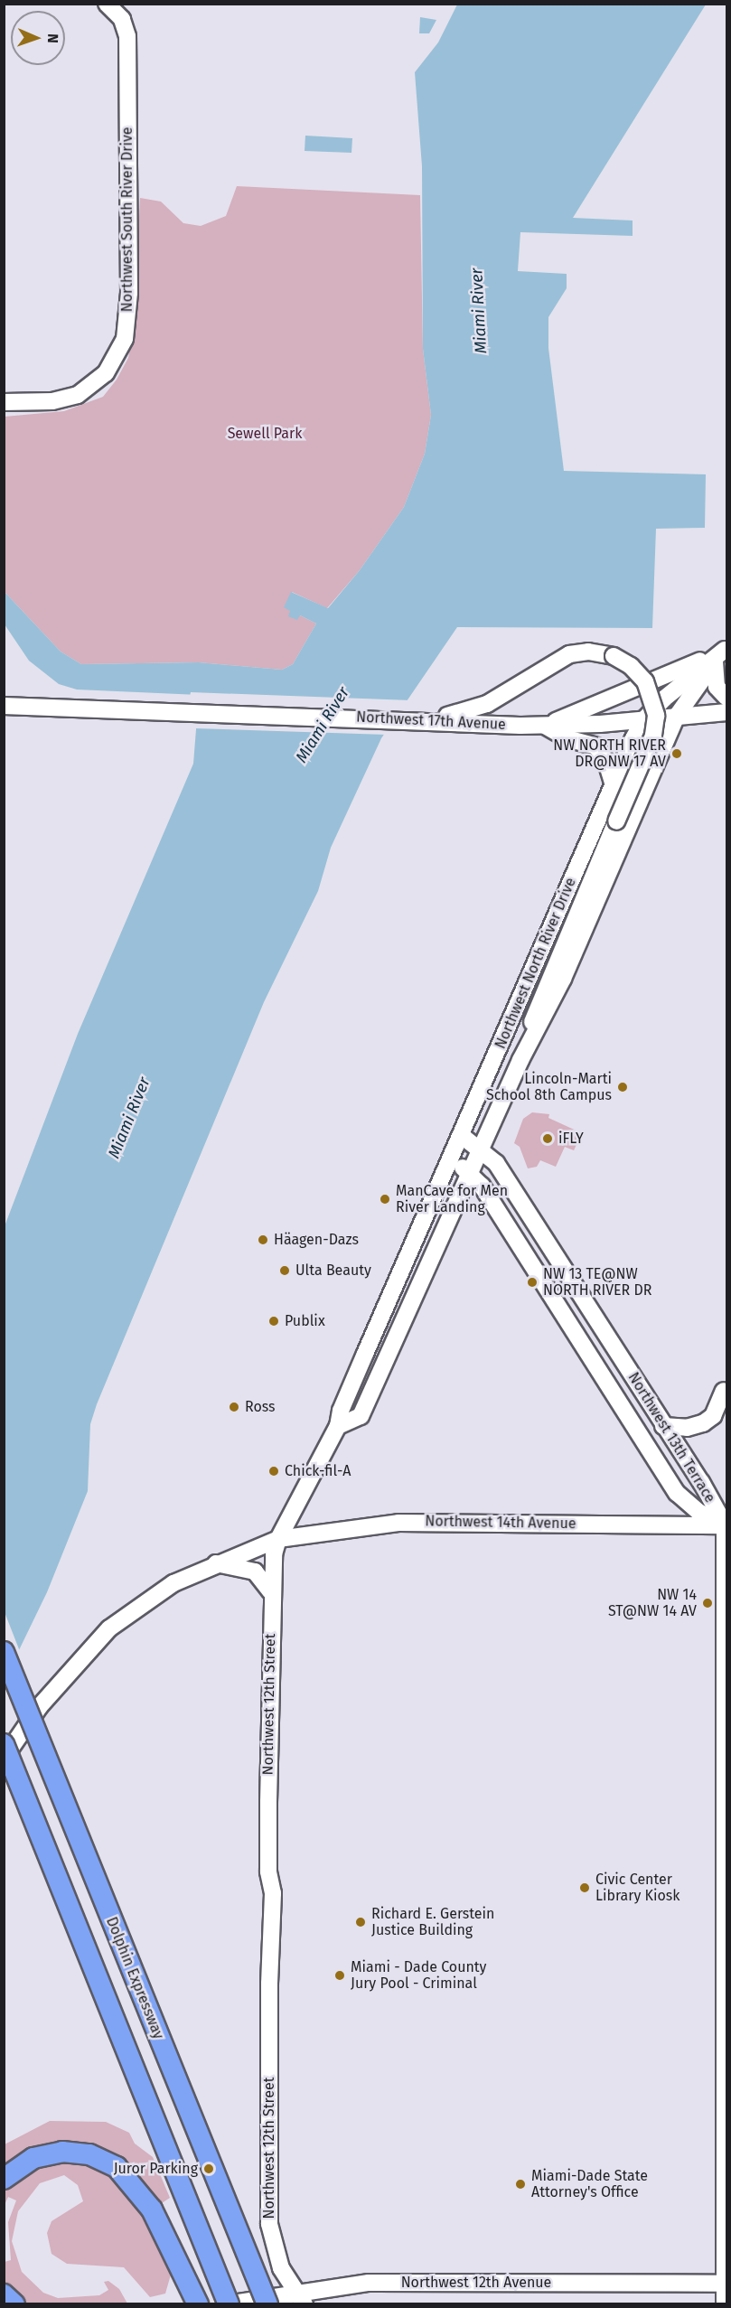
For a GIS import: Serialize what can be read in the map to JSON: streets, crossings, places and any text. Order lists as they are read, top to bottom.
{
  "streets": {
    "highway": ["Dolphin Expressway"],
    "main road": [
      "Northwest South River Drive",
      "Northwest 17th Avenue",
      "Northwest North River Drive",
      "Northwest 13th Terrace",
      "Northwest 14th Avenue",
      "Northwest 12th Street",
      "Northwest 12th Avenue"
    ]
  },
  "crossings": [
    ["Northwest 17th Avenue", "Northwest North River Drive"],
    ["Northwest North River Drive", "Northwest 13th Terrace"],
    ["Northwest North River Drive", "Northwest 14th Avenue"],
    ["Northwest North River Drive", "Northwest 12th Street"],
    ["Northwest 13th Terrace", "Northwest 14th Avenue"],
    ["Northwest 14th Avenue", "Northwest 12th Street"],
    ["Northwest 12th Street", "Northwest 12th Avenue"]
  ],
  "water": ["Miami River"],
  "parks": ["Sewell Park"],
  "places": [
    "NW NORTH RIVER DR@NW 17 AV",
    "Lincoln-Marti School 8th Campus",
    "iFLY",
    "ManCave for Men River Landing",
    "Häagen-Dazs",
    "Ulta Beauty",
    "NW 13 TE@NW NORTH RIVER DR",
    "Publix",
    "Ross",
    "Chick-fil-A",
    "NW 14 ST@NW 14 AV",
    "Civic Center Library Kiosk",
    "Richard E. Gerstein Justice Building",
    "Miami - Dade County Jury Pool - Criminal",
    "Juror Parking",
    "Miami-Dade State Attorney's Office"
  ],
  "north": "right"
}
